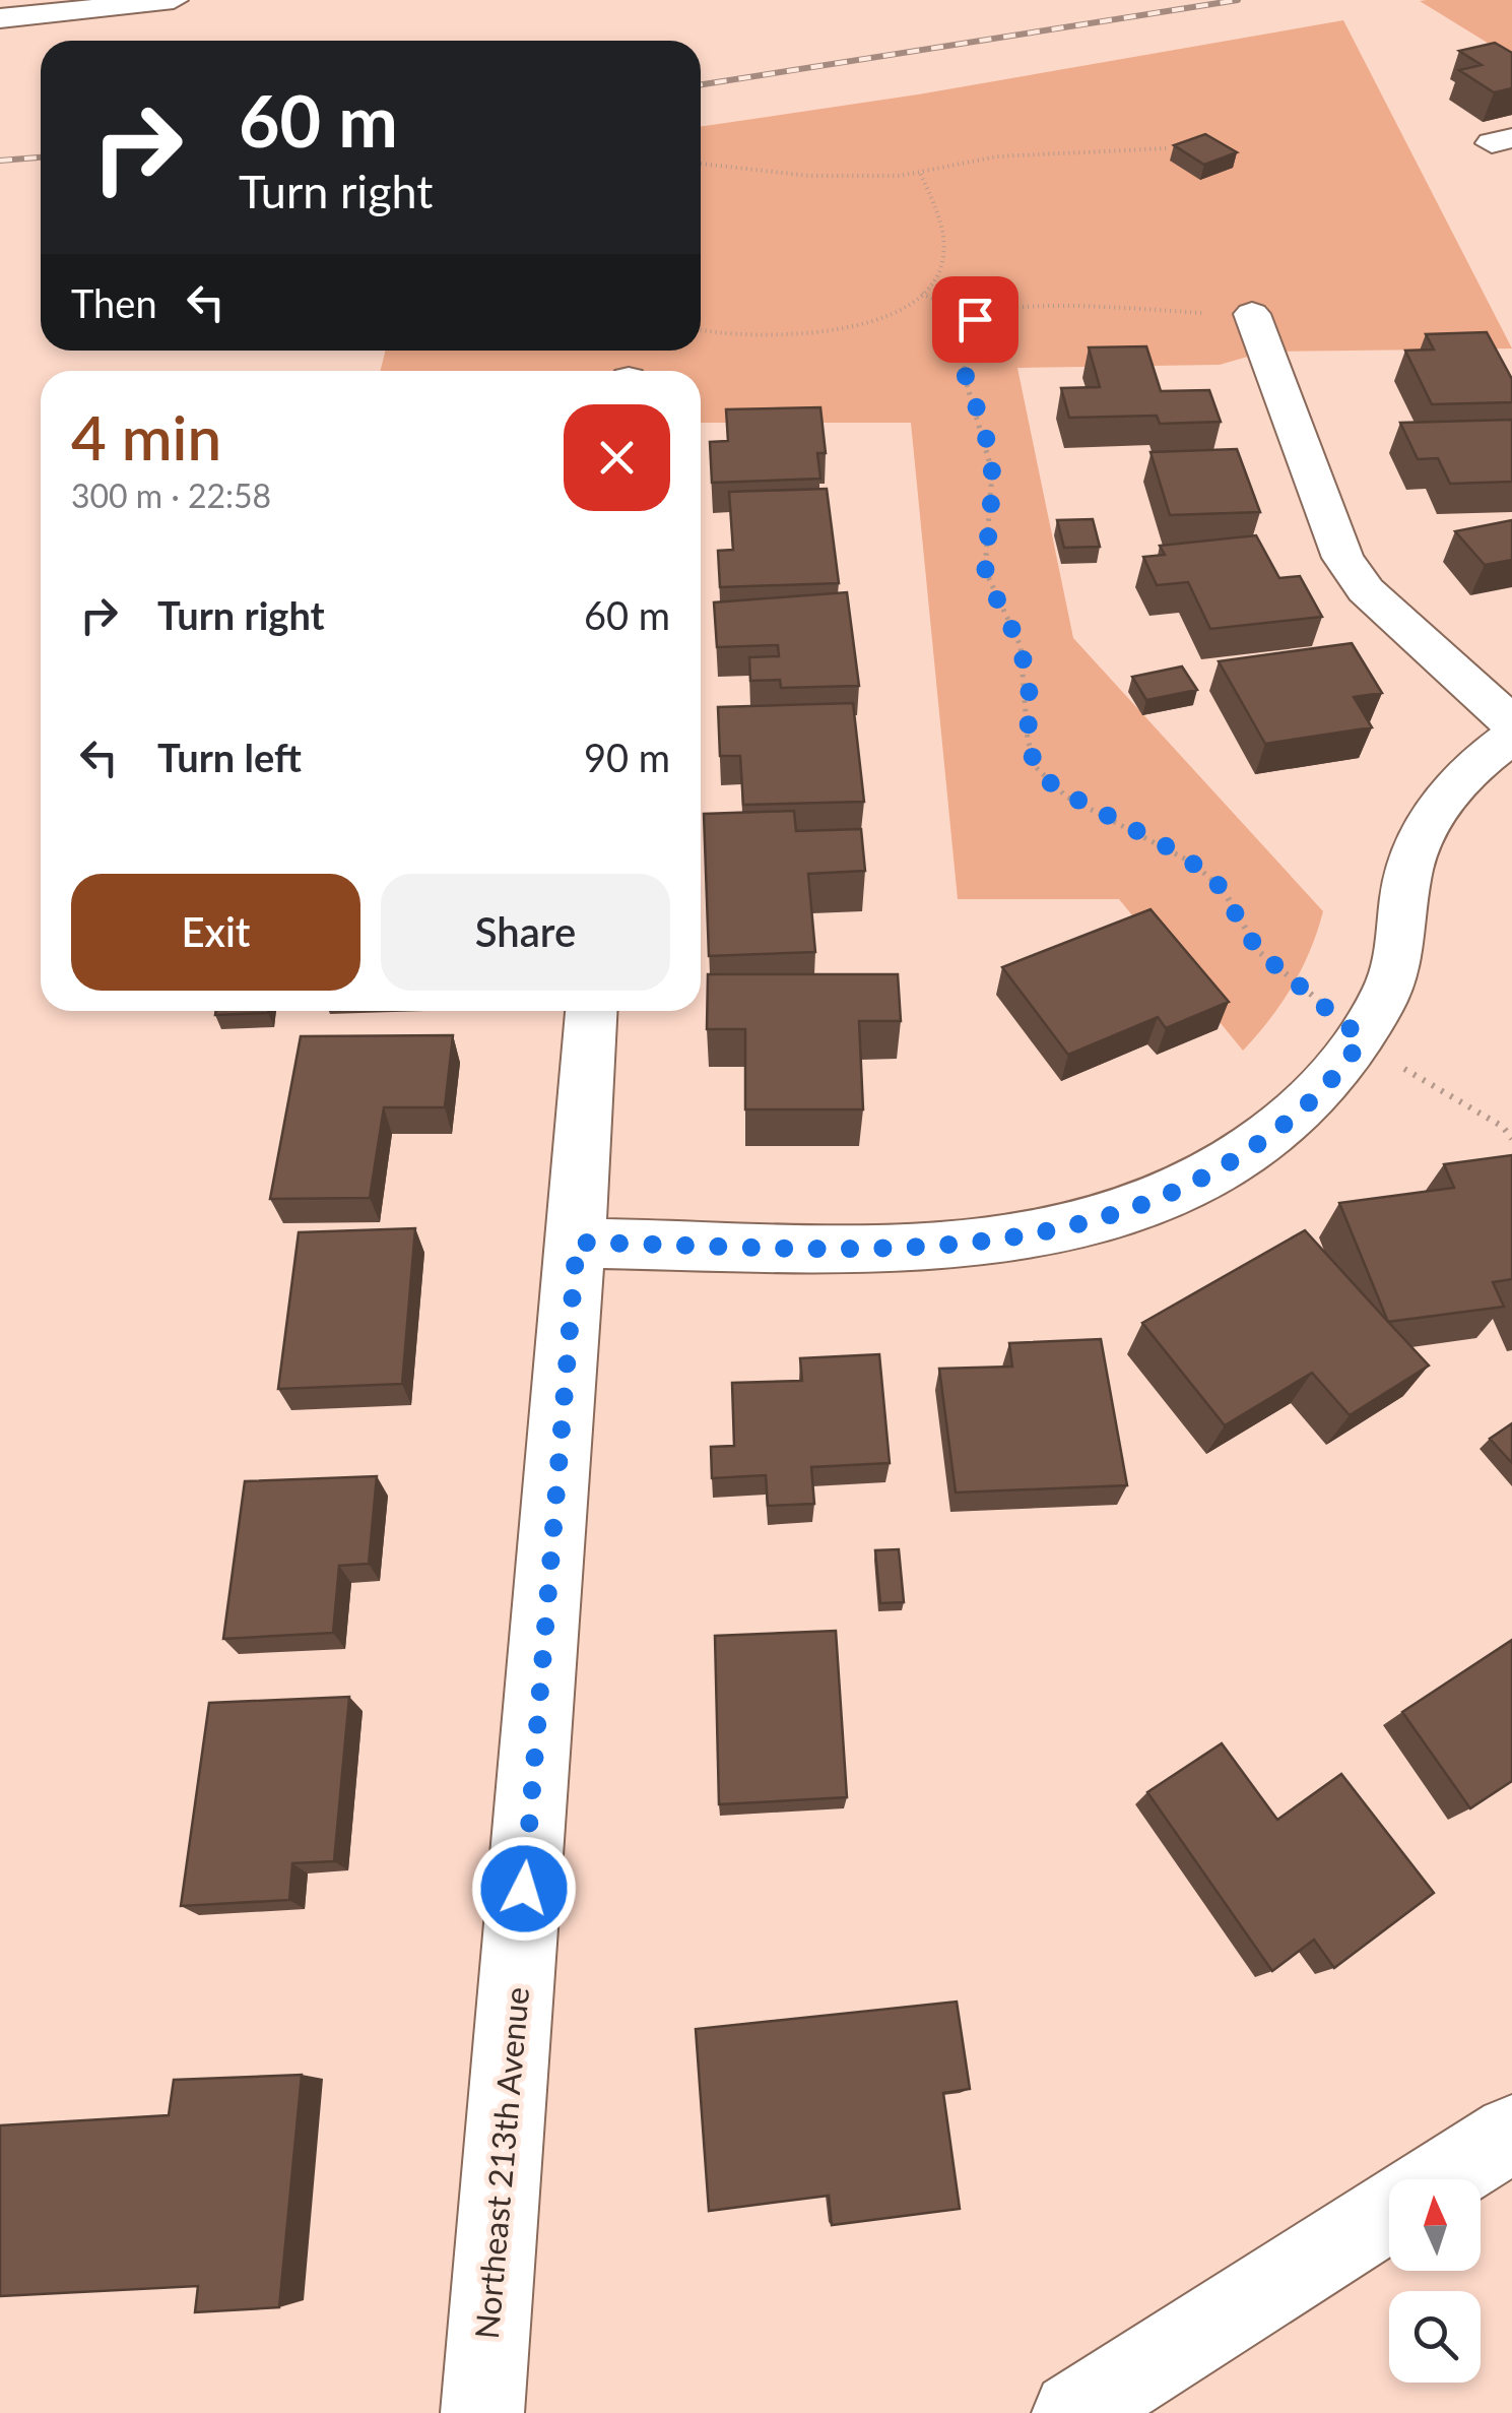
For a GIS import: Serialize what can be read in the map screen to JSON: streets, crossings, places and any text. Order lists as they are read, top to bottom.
{
  "streets": {
    "main road": ["Northeast 213th Avenue"]
  },
  "north": "top",
  "page": {
    "turn": ["60 m", "Turn right"],
    "then": "Then",
    "heading": ["4 min", "300 m · 22:58"],
    "list": [
      {
        "name": "Turn right",
        "value": "60 m"
      },
      {
        "name": "Turn left",
        "value": "90 m"
      }
    ],
    "buttons": ["Exit", "Share"]
  }
}
